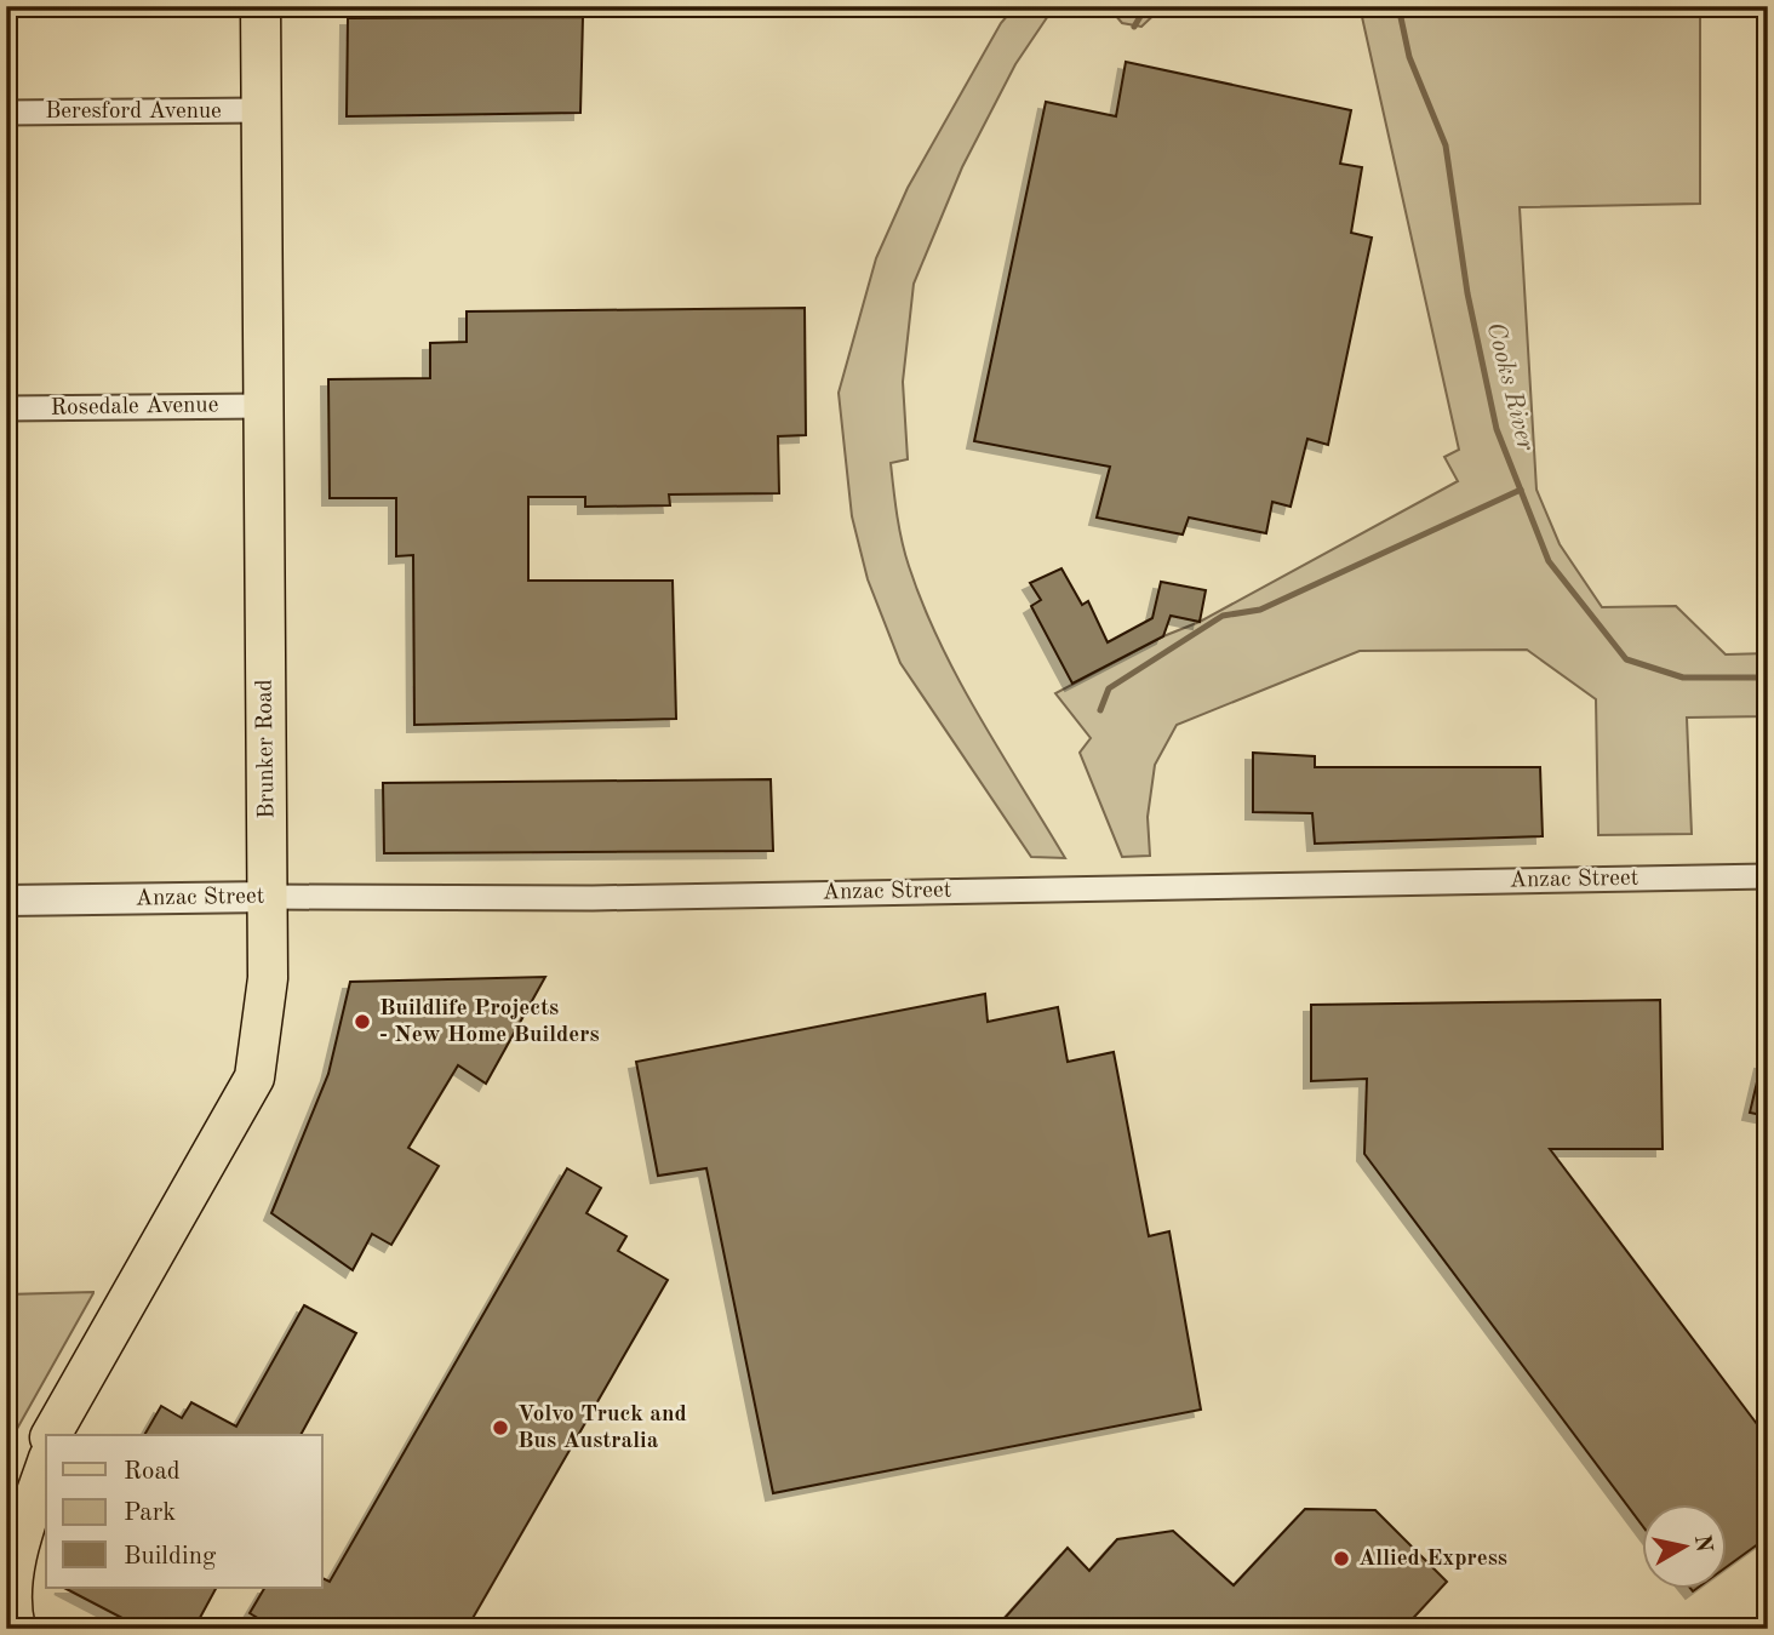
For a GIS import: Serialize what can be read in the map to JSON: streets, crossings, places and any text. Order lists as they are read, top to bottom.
{
  "streets": {
    "main road": ["Brunker Road"],
    "street": ["Beresford Avenue", "Rosedale Avenue", "Anzac Street"]
  },
  "crossings": [
    ["Beresford Avenue", "Brunker Road"],
    ["Rosedale Avenue", "Brunker Road"],
    ["Brunker Road", "Anzac Street"]
  ],
  "water": ["Cooks River"],
  "places": ["Buildlife Projects - New Home Builders", "Volvo Truck and Bus Australia", "Allied Express"],
  "legend": ["Road", "Park", "Building"],
  "north": "right"
}
